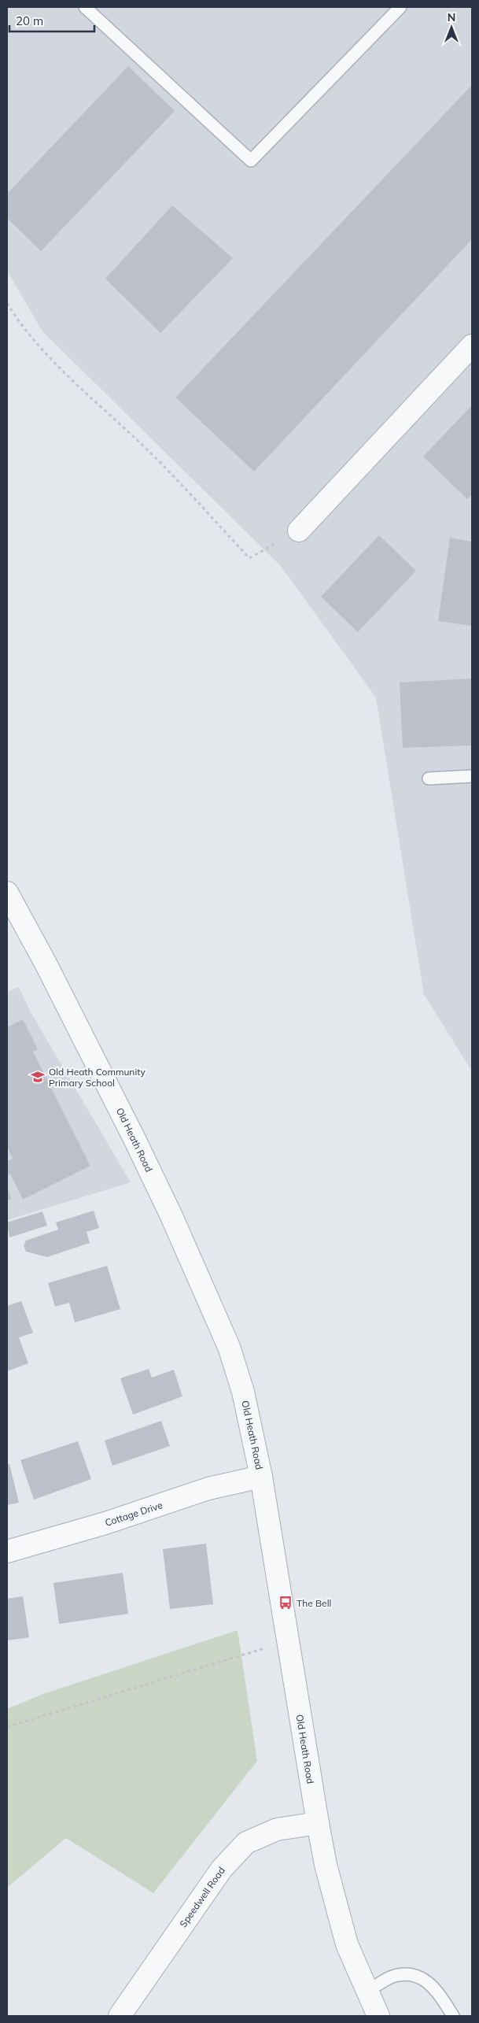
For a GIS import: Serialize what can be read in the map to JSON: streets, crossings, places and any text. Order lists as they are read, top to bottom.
{
  "streets": {
    "street": ["Old Heath Road", "Cottage Drive", "Speedwell Road"]
  },
  "crossings": [
    ["Old Heath Road", "Cottage Drive"],
    ["Old Heath Road", "Speedwell Road"]
  ],
  "places": {
    "school or university": ["Old Heath Community Primary School"],
    "bus stop": ["The Bell"]
  },
  "scale_bar": "20 m",
  "north": "top"
}
